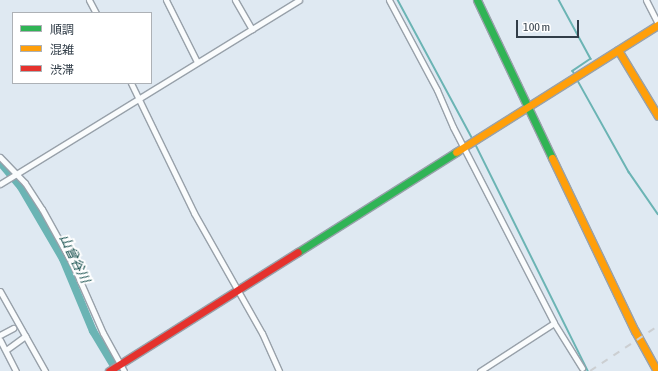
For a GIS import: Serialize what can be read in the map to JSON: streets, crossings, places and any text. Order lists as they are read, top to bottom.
{
  "water": ["山曾谷川"],
  "legend": ["順調", "混雑", "渋滞"],
  "scale_bar": "100 m"
}
